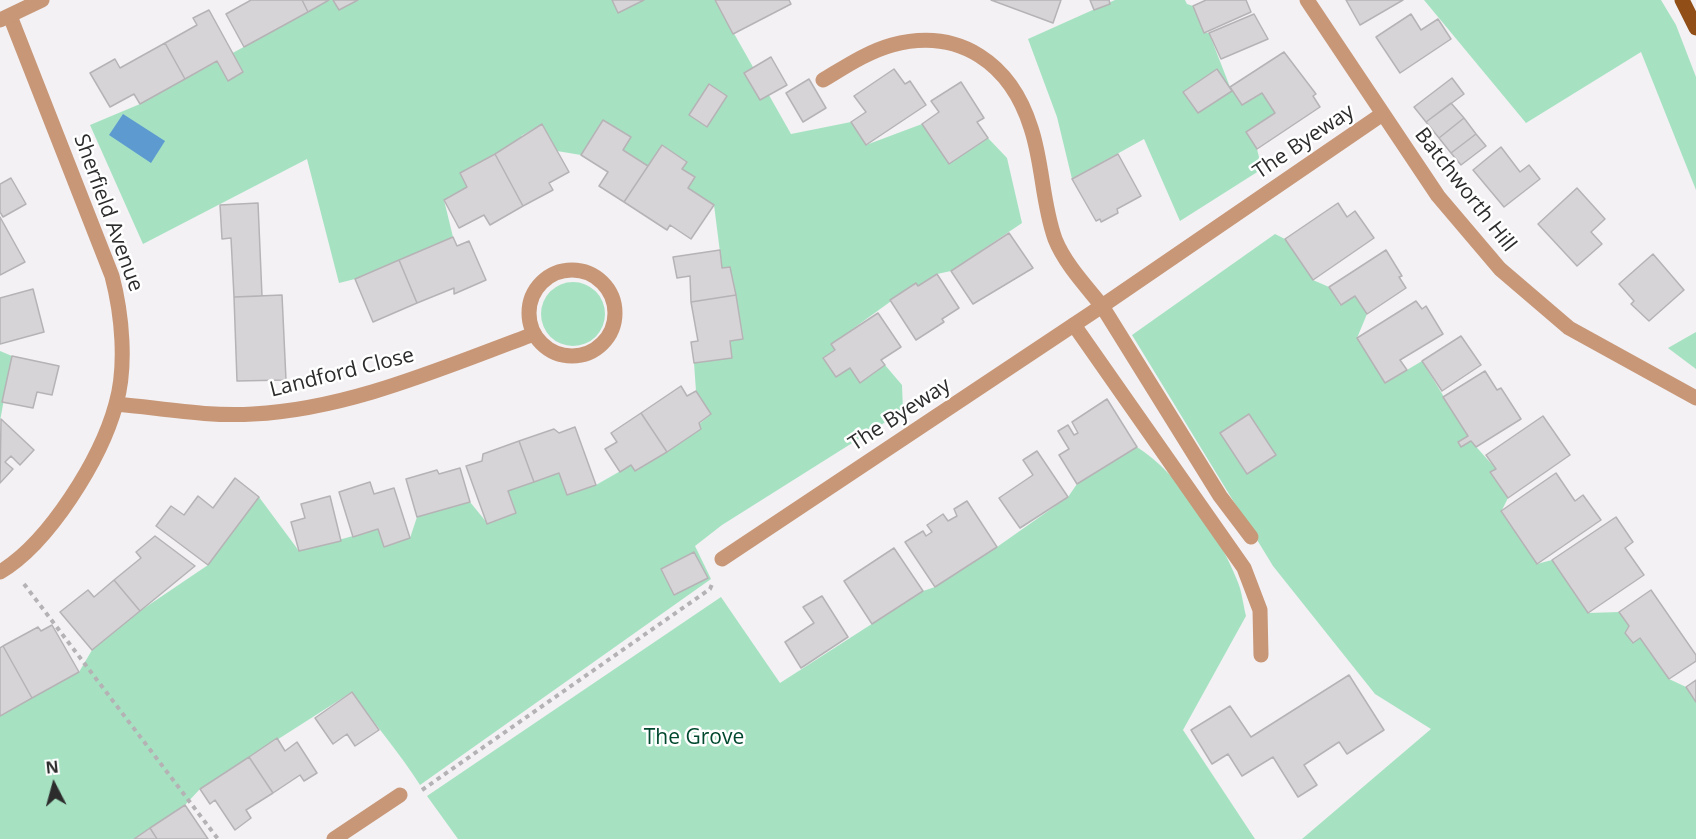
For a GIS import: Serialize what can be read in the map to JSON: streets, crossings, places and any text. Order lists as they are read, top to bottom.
{
  "streets": {
    "street": [
      "The Byeway",
      "Batchworth Hill",
      "Sherfield Avenue",
      "Landford Close"
    ]
  },
  "crossings": [
    ["The Byeway", "Batchworth Hill"],
    ["Sherfield Avenue", "Landford Close"]
  ],
  "parks": ["The Grove"],
  "north": "top"
}
